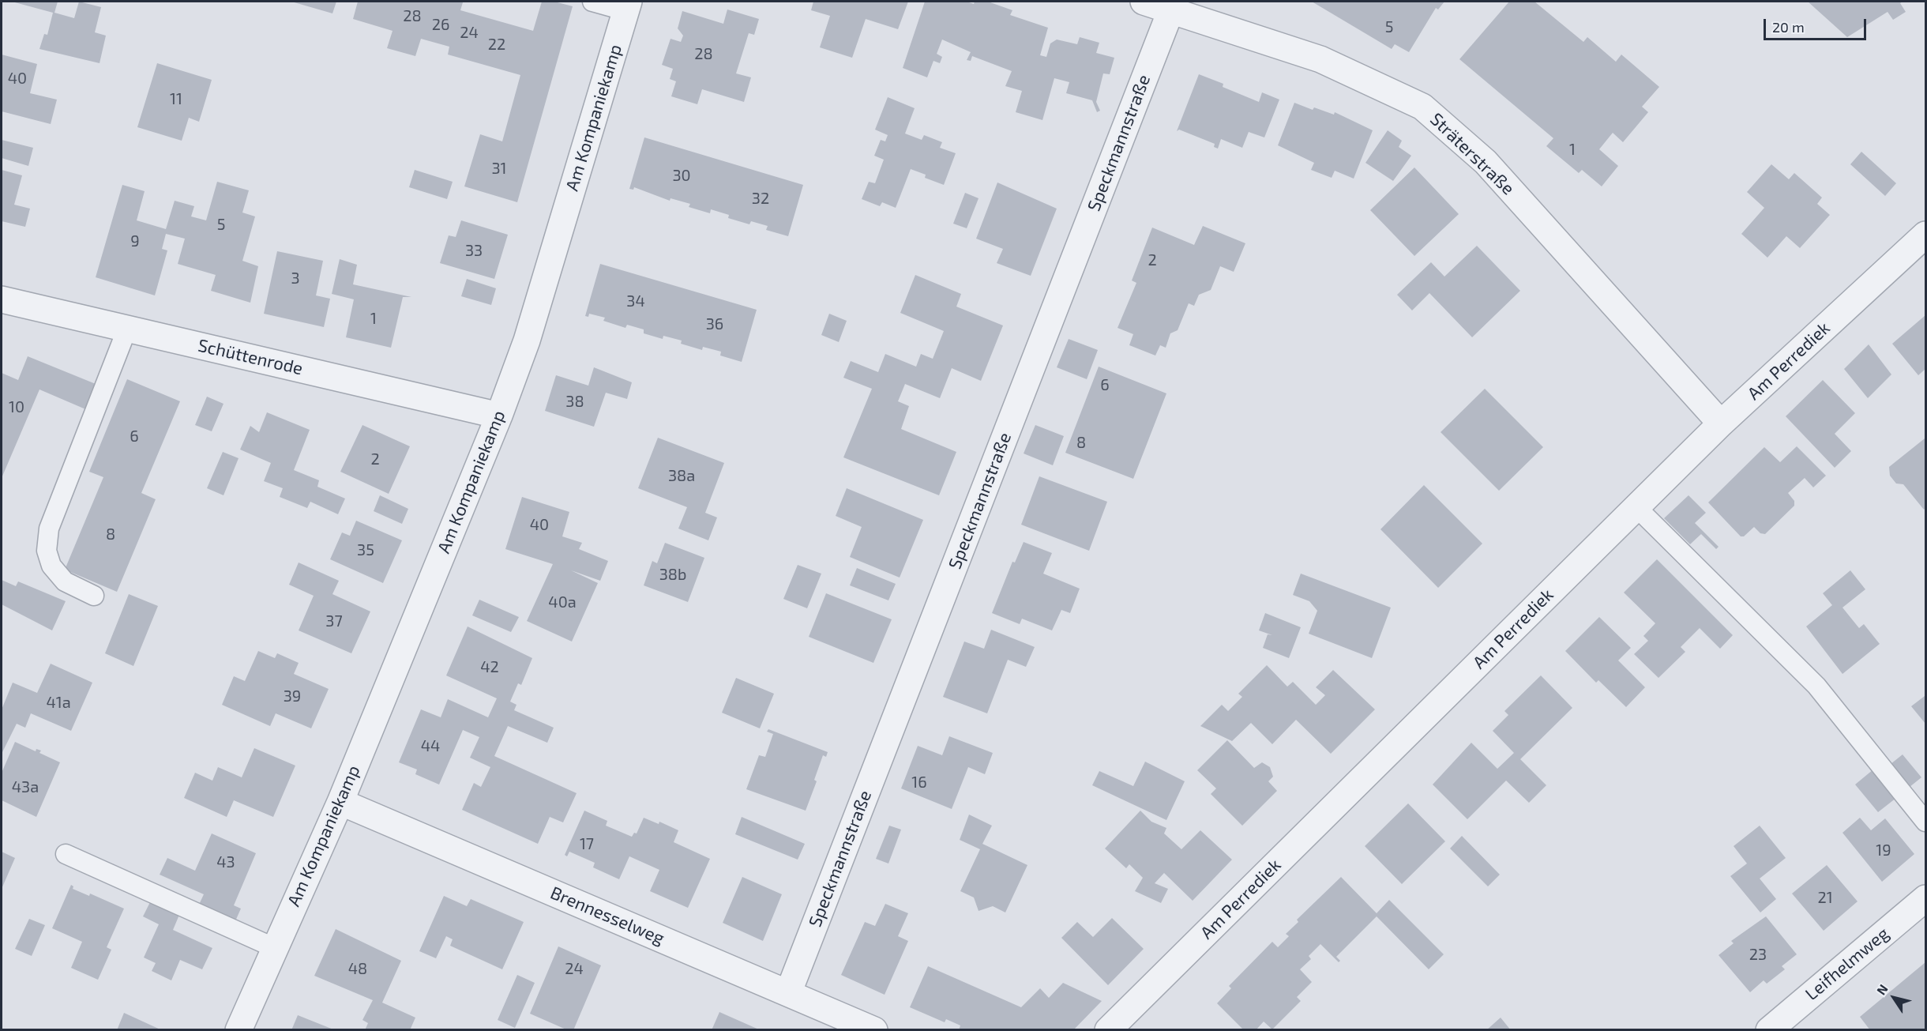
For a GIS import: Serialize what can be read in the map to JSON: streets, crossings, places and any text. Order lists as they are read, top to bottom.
{
  "streets": {
    "street": [
      "Am Kompaniekamp",
      "Speckmannstraße",
      "Sträterstraße",
      "Schüttenrode",
      "Am Perrediek",
      "Brennesselweg",
      "Leifhelmweg"
    ]
  },
  "crossings": [
    ["Am Kompaniekamp", "Schüttenrode"],
    ["Am Kompaniekamp", "Brennesselweg"],
    ["Speckmannstraße", "Sträterstraße"],
    ["Speckmannstraße", "Brennesselweg"],
    ["Sträterstraße", "Am Perrediek"]
  ],
  "house_numbers": [
    "28",
    "26",
    "5",
    "24",
    "22",
    "28",
    "40",
    "11",
    "1",
    "31",
    "30",
    "32",
    "5",
    "9",
    "33",
    "2",
    "3",
    "34",
    "1",
    "36",
    "6",
    "38",
    "10",
    "6",
    "8",
    "2",
    "38a",
    "40",
    "8",
    "35",
    "38b",
    "40a",
    "37",
    "42",
    "39",
    "41a",
    "44",
    "16",
    "43a",
    "17",
    "19",
    "43",
    "21",
    "23",
    "48",
    "24"
  ],
  "scale_bar": "20 m",
  "north": "top left"
}
